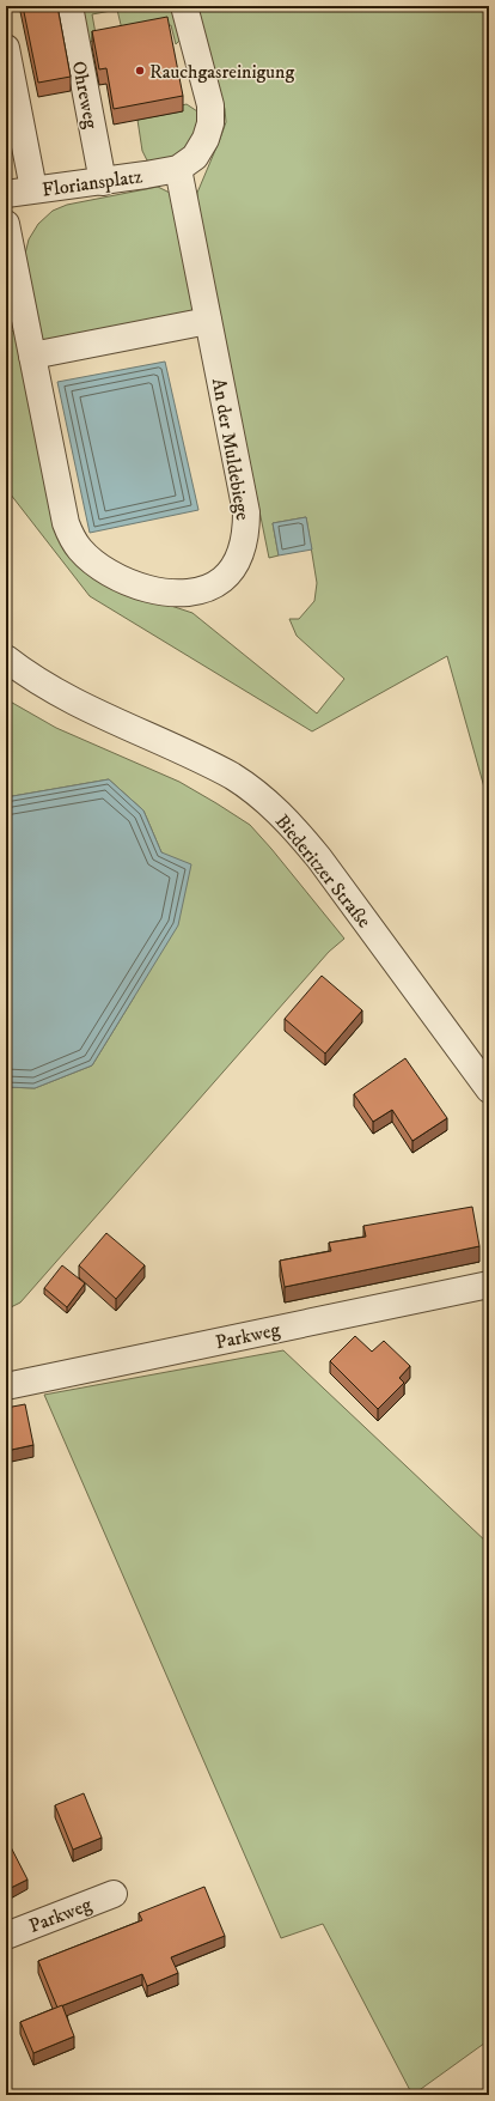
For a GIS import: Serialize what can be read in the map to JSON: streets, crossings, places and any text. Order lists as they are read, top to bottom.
{
  "streets": {
    "street": [
      "Ohreweg",
      "Floriansplatz",
      "An der Muldebiege",
      "Biederitzer Straße",
      "Parkweg"
    ]
  },
  "crossings": [
    ["Ohreweg", "Floriansplatz"],
    ["Floriansplatz", "An der Muldebiege"]
  ],
  "places": ["Rauchgasreinigung"]
}
